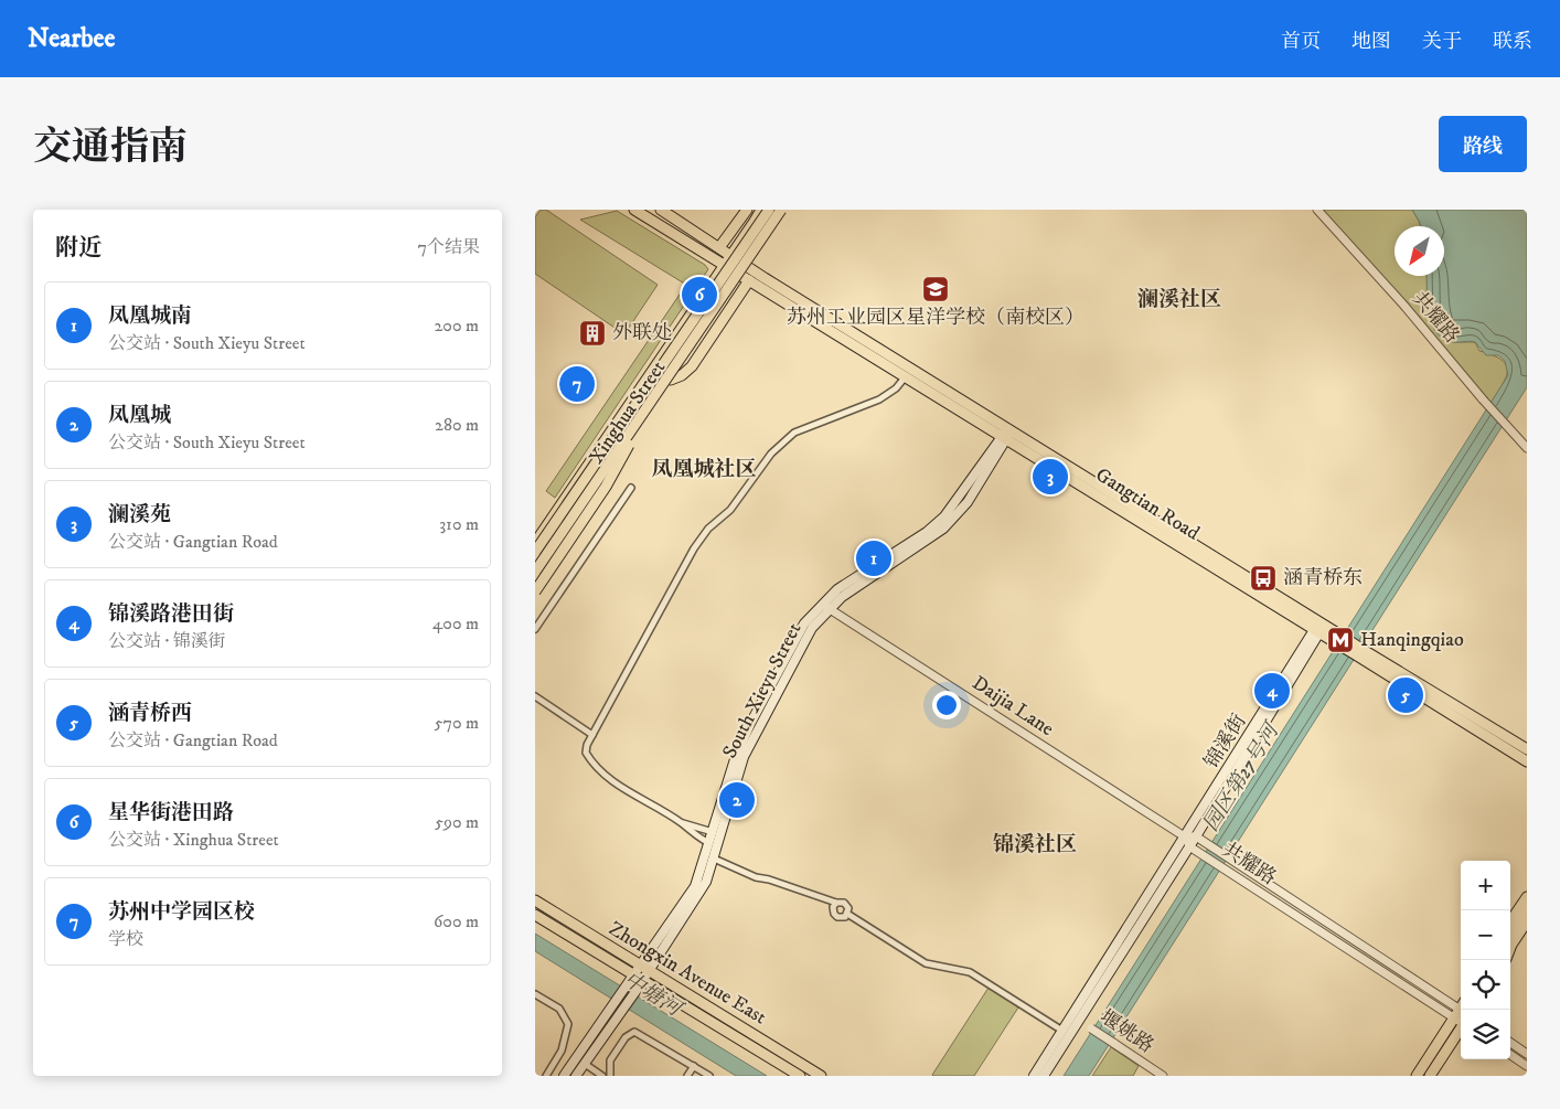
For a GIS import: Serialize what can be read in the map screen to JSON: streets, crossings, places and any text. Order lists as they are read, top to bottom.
{
  "streets": {
    "main road": [
      "Xinghua Street",
      "Gangtian Road",
      "South Xieyu Street",
      "锦溪街",
      "Zhongxin Avenue East"
    ],
    "street": ["共耀路", "Daijia Lane", "堰姚路"]
  },
  "crossings": [
    ["共耀路", "锦溪街"],
    ["Xinghua Street", "Gangtian Road"],
    ["Gangtian Road", "South Xieyu Street"],
    ["Gangtian Road", "锦溪街"],
    ["South Xieyu Street", "Daijia Lane"],
    ["South Xieyu Street", "Zhongxin Avenue East"],
    ["Daijia Lane", "锦溪街"],
    ["锦溪街", "堰姚路"]
  ],
  "districts": ["澜溪社区", "凤凰城社区", "锦溪社区"],
  "water": ["园区第27号河", "中塘河"],
  "places": {
    "school or university": ["苏州工业园区星洋学校（南校区）"],
    "building": ["外联处"],
    "bus stop": ["涵青桥东"],
    "metro station": ["Hanqingqiao"]
  },
  "north": "bottom left",
  "page": {
    "header": "Nearbee",
    "nav": [
      "首页",
      "地图",
      "关于",
      "联系"
    ],
    "title": "交通指南",
    "buttons": "路线",
    "heading": ["附近", "7个结果"],
    "pins": [
      "6",
      "7",
      "3",
      "1",
      "4",
      "5",
      "2"
    ],
    "list": [
      {
        "mark": "1",
        "name": "凤凰城南",
        "note": "公交站 · South Xieyu Street",
        "value": "200 m"
      },
      {
        "mark": "2",
        "name": "凤凰城",
        "note": "公交站 · South Xieyu Street",
        "value": "280 m"
      },
      {
        "mark": "3",
        "name": "澜溪苑",
        "note": "公交站 · Gangtian Road",
        "value": "310 m"
      },
      {
        "mark": "4",
        "name": "锦溪路港田街",
        "note": "公交站 · 锦溪街",
        "value": "400 m"
      },
      {
        "mark": "5",
        "name": "涵青桥西",
        "note": "公交站 · Gangtian Road",
        "value": "570 m"
      },
      {
        "mark": "6",
        "name": "星华街港田路",
        "note": "公交站 · Xinghua Street",
        "value": "590 m"
      },
      {
        "mark": "7",
        "name": "苏州中学园区校",
        "note": "学校",
        "value": "600 m"
      }
    ],
    "map_buttons": ["+", "−"]
  }
}
